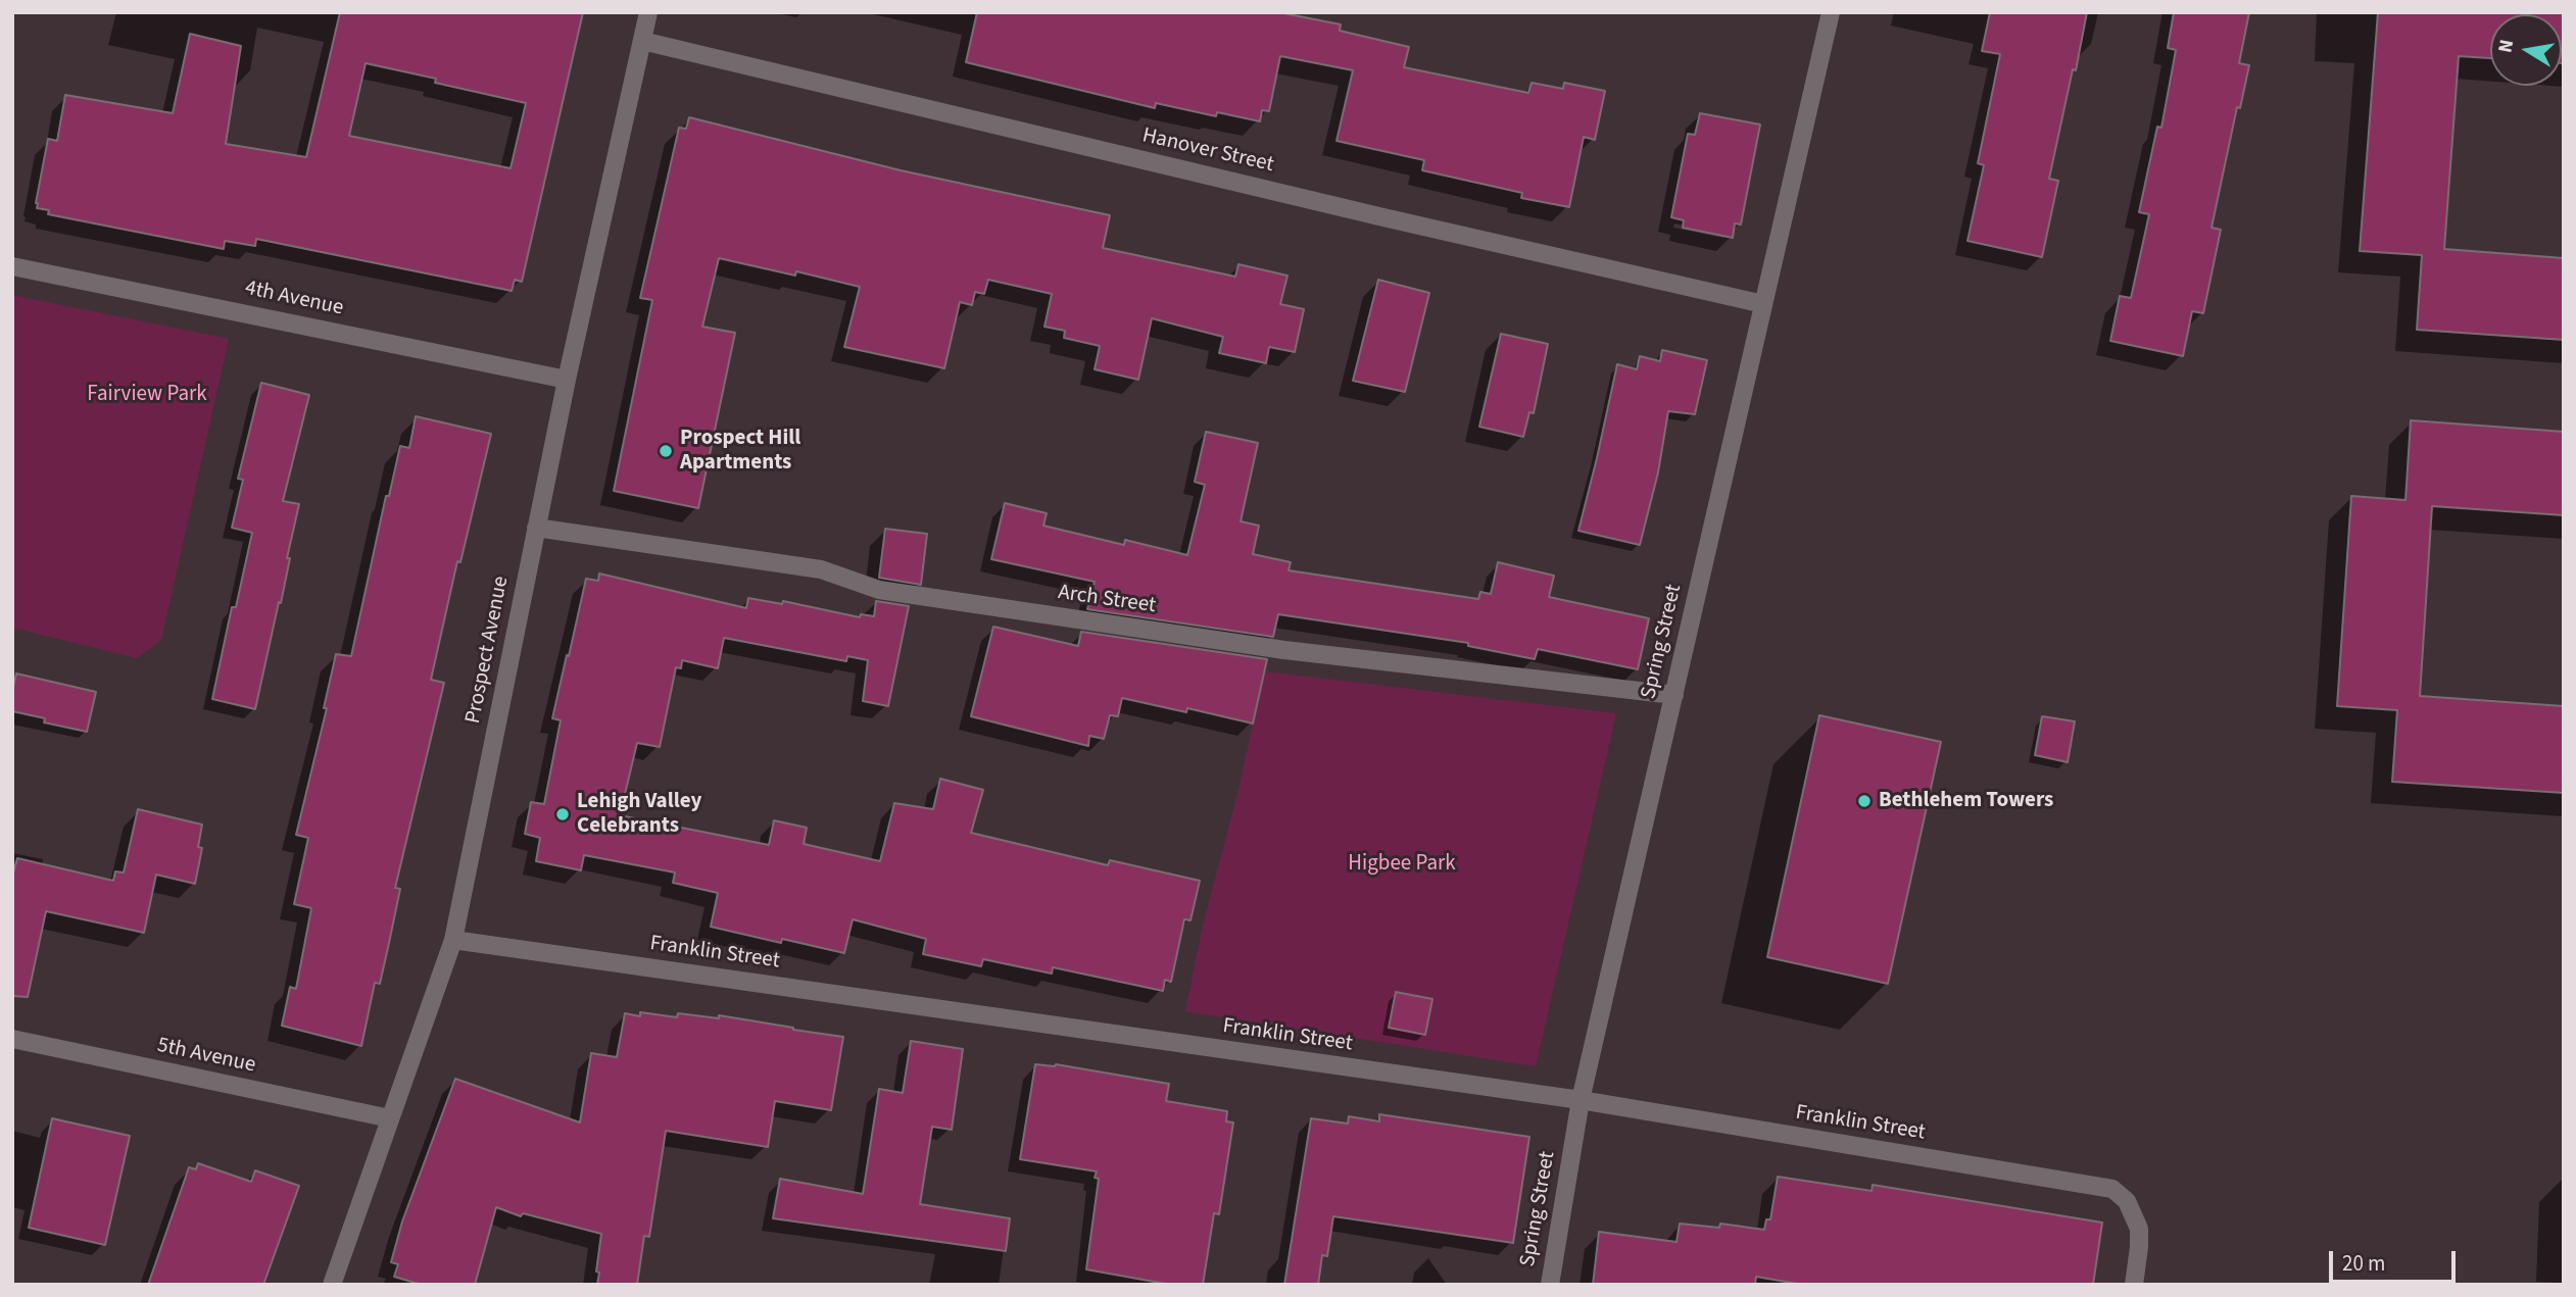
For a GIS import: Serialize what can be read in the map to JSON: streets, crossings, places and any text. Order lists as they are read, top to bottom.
{
  "streets": {
    "street": [
      "Hanover Street",
      "4th Avenue",
      "Arch Street",
      "Spring Street",
      "Prospect Avenue",
      "Franklin Street",
      "5th Avenue"
    ]
  },
  "crossings": [
    ["Hanover Street", "Spring Street"],
    ["Hanover Street", "Prospect Avenue"],
    ["4th Avenue", "Prospect Avenue"],
    ["Arch Street", "Spring Street"],
    ["Arch Street", "Prospect Avenue"],
    ["Spring Street", "Franklin Street"],
    ["Prospect Avenue", "Franklin Street"],
    ["Prospect Avenue", "5th Avenue"]
  ],
  "parks": ["Fairview Park", "Higbee Park"],
  "places": ["Prospect Hill Apartments", "Bethlehem Towers", "Lehigh Valley Celebrants"],
  "scale_bar": "20 m",
  "north": "left"
}
